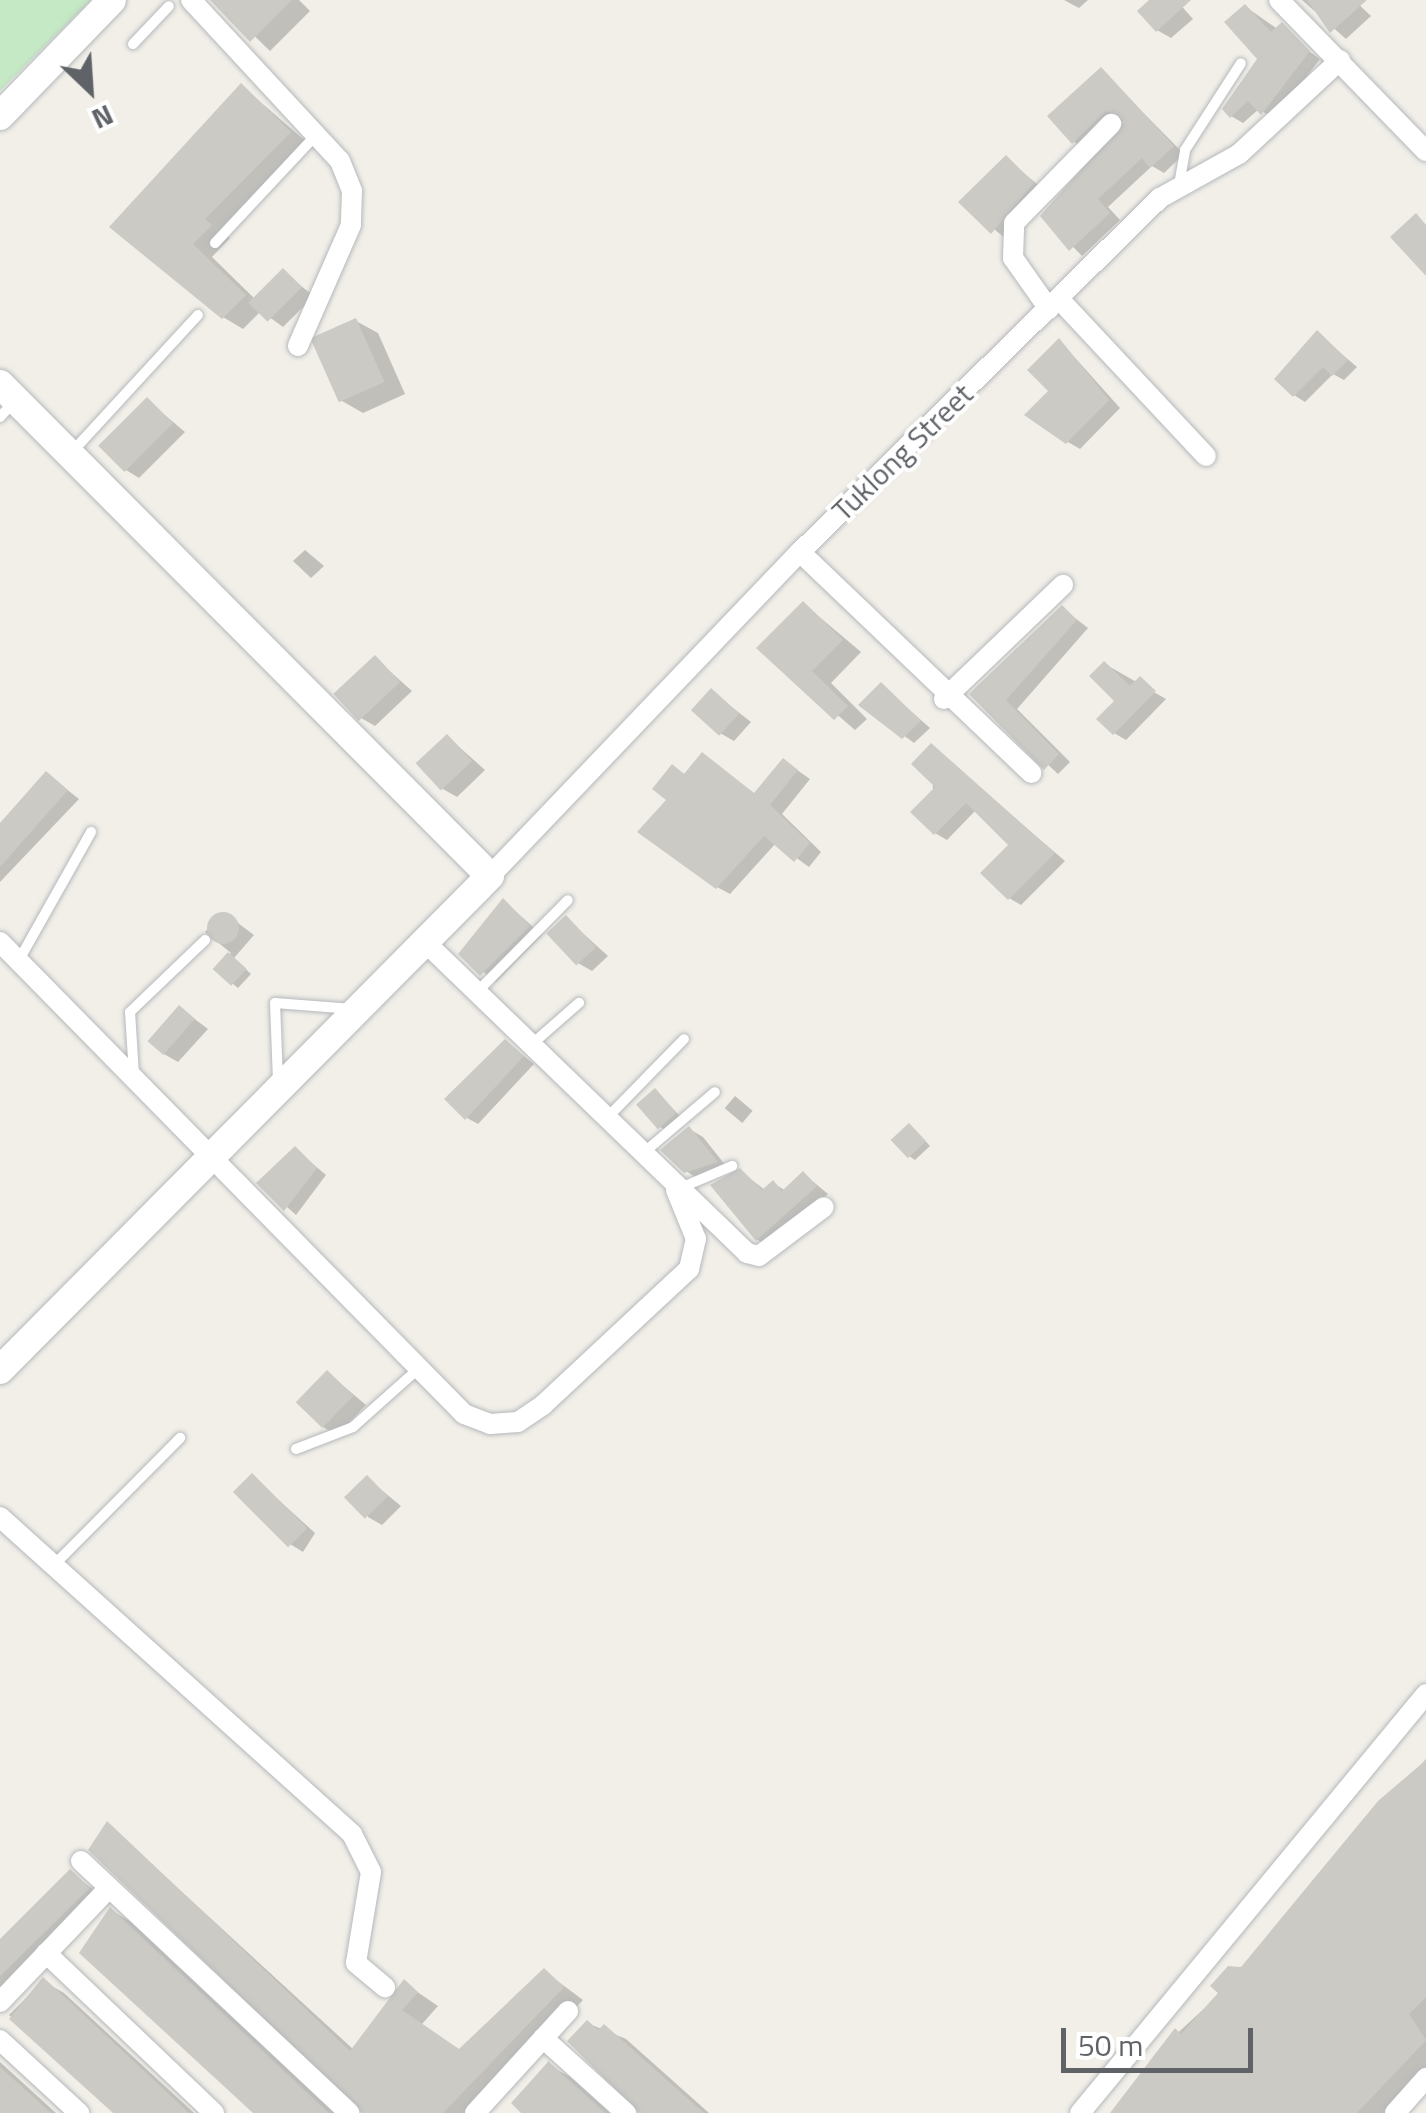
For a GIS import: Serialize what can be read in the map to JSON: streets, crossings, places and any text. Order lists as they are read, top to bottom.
{
  "streets": {
    "street": ["Tuklong Street"]
  },
  "scale_bar": "50 m",
  "north": "bottom right"
}
